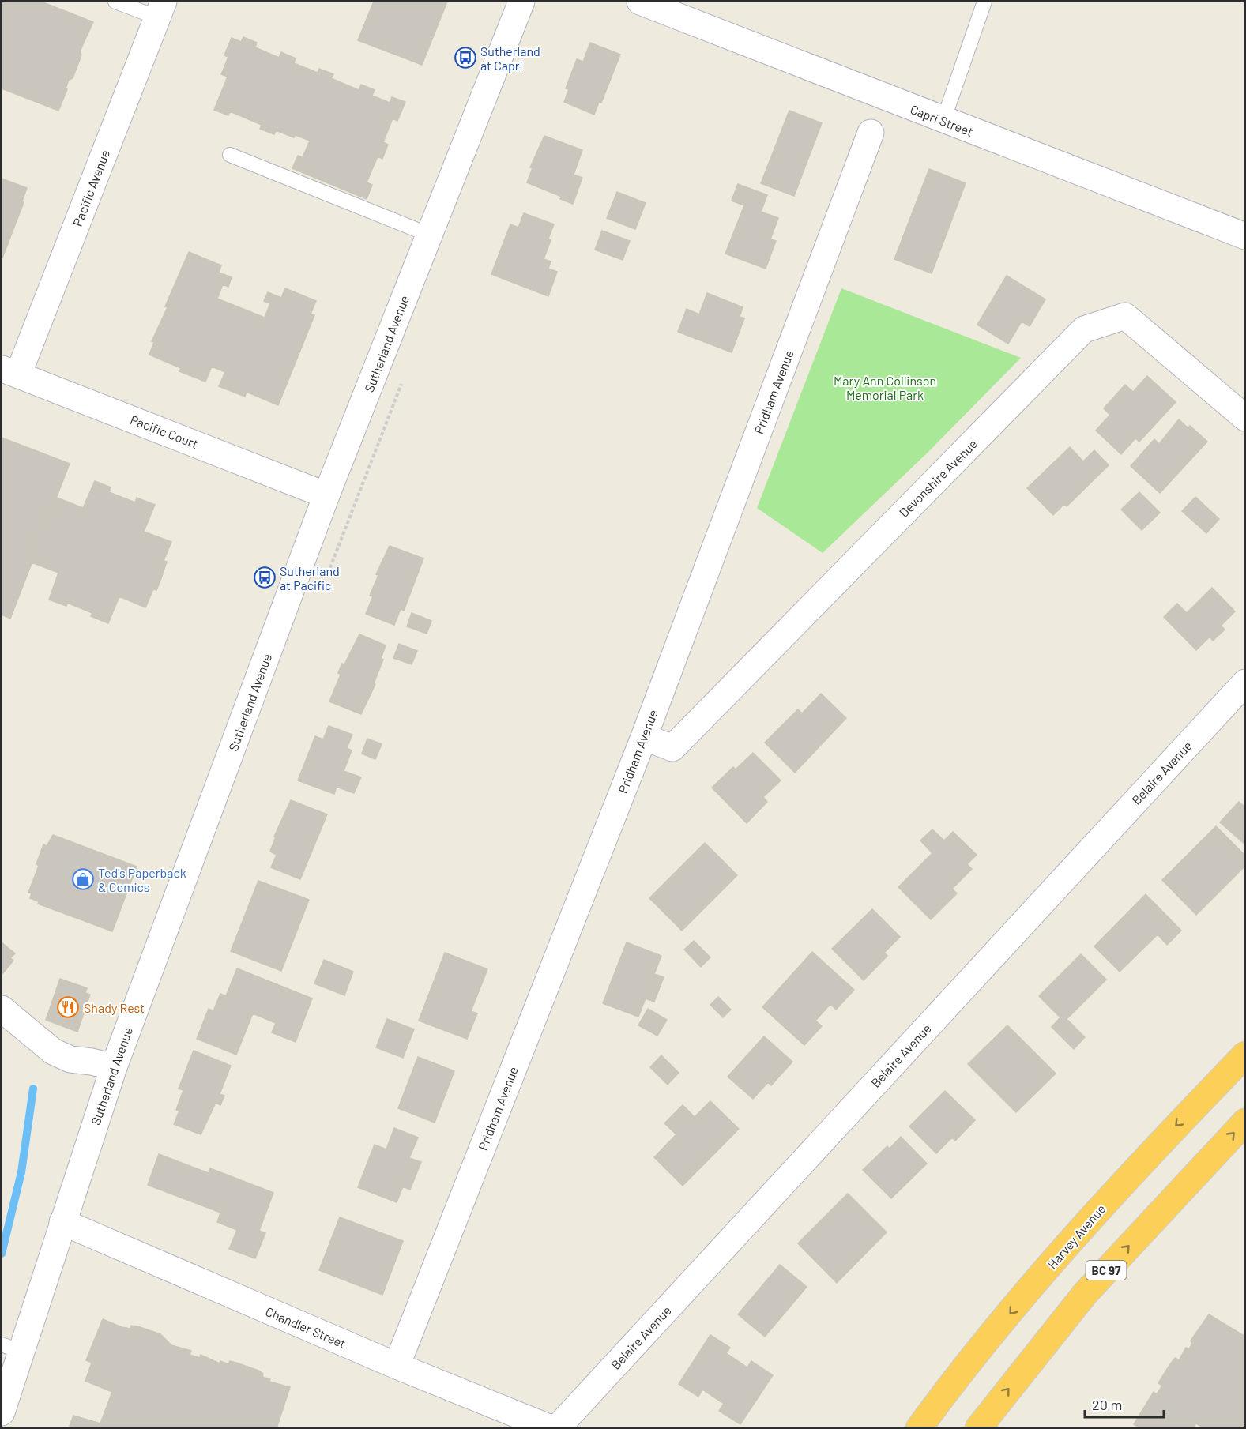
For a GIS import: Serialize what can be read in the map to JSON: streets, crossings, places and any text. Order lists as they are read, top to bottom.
{
  "streets": {
    "highway": ["Harvey Avenue", "BC 97"],
    "street": [
      "Capri Street",
      "Pacific Avenue",
      "Sutherland Avenue",
      "Pridham Avenue",
      "Pacific Court",
      "Devonshire Avenue",
      "Belaire Avenue",
      "Chandler Street"
    ]
  },
  "crossings": [
    ["Pacific Avenue", "Pacific Court"],
    ["Sutherland Avenue", "Pacific Court"],
    ["Sutherland Avenue", "Chandler Street"],
    ["Pridham Avenue", "Devonshire Avenue"],
    ["Pridham Avenue", "Chandler Street"]
  ],
  "parks": ["Mary Ann Collinson Memorial Park"],
  "places": {
    "bus stop": ["Sutherland at Capri", "Sutherland at Pacific"],
    "shop": ["Ted's Paperback & Comics"],
    "restaurant": ["Shady Rest"]
  },
  "scale_bar": "20 m"
}
